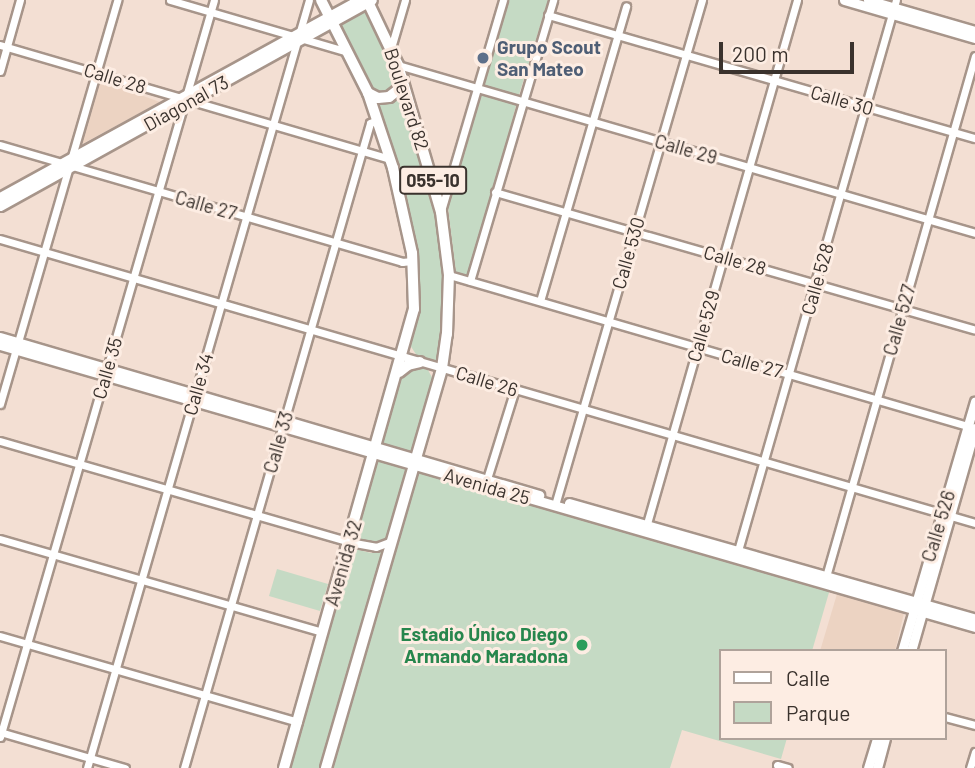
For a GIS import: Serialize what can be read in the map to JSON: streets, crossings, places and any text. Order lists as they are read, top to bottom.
{
  "streets": {
    "highway": ["Boulevard 82", "055-10", "Avenida 32"],
    "main road": ["Diagonal 73", "Avenida 25", "Calle 526"],
    "street": [
      "Calle 28",
      "Calle 30",
      "Calle 29",
      "Calle 27",
      "Calle 530",
      "Calle 528",
      "Calle 527",
      "Calle 529",
      "Calle 35",
      "Calle 26",
      "Calle 34",
      "Calle 33"
    ]
  },
  "crossings": [
    ["Calle 28", "Boulevard 82"],
    ["Calle 28", "Diagonal 73"],
    ["Calle 28", "Calle 530"],
    ["Calle 28", "Calle 528"],
    ["Calle 28", "Calle 527"],
    ["Calle 28", "Calle 529"],
    ["Calle 28", "Calle 35"],
    ["Calle 28", "Calle 34"],
    ["Calle 28", "Calle 33"],
    ["Boulevard 82", "Diagonal 73"],
    ["Boulevard 82", "Calle 29"],
    ["Boulevard 82", "055-10"],
    ["Boulevard 82", "Calle 27"],
    ["Boulevard 82", "Calle 26"],
    ["Boulevard 82", "Calle 33"],
    ["Boulevard 82", "Avenida 32"],
    ["Calle 30", "Calle 530"],
    ["Calle 30", "Calle 528"],
    ["Calle 30", "Calle 527"],
    ["Calle 30", "Calle 529"],
    ["Diagonal 73", "Calle 27"],
    ["Diagonal 73", "Calle 35"],
    ["Diagonal 73", "Calle 34"],
    ["Calle 29", "Calle 530"],
    ["Calle 29", "Calle 528"],
    ["Calle 29", "Calle 527"],
    ["Calle 29", "Calle 529"],
    ["055-10", "Calle 26"],
    ["055-10", "Avenida 25"],
    ["Calle 27", "Calle 530"],
    ["Calle 27", "Calle 528"],
    ["Calle 27", "Calle 527"],
    ["Calle 27", "Calle 529"],
    ["Calle 27", "Calle 35"],
    ["Calle 27", "Calle 34"],
    ["Calle 27", "Calle 33"],
    ["Calle 27", "Calle 526"],
    ["Calle 530", "Calle 26"],
    ["Calle 530", "Avenida 25"],
    ["Calle 528", "Calle 26"],
    ["Calle 528", "Avenida 25"],
    ["Calle 527", "Calle 26"],
    ["Calle 527", "Avenida 25"],
    ["Calle 529", "Calle 26"],
    ["Calle 529", "Avenida 25"],
    ["Calle 35", "Calle 26"],
    ["Calle 35", "Avenida 25"],
    ["Calle 26", "Calle 34"],
    ["Calle 26", "Calle 33"],
    ["Calle 26", "Calle 526"],
    ["Calle 26", "Avenida 32"],
    ["Calle 34", "Avenida 25"],
    ["Calle 33", "Avenida 25"],
    ["Avenida 25", "Calle 526"],
    ["Avenida 25", "Avenida 32"]
  ],
  "places": ["Grupo Scout San Mateo", "Estadio Único Diego Armando Maradona"],
  "legend": ["Calle", "Parque"],
  "scale_bar": "200 m"
}
